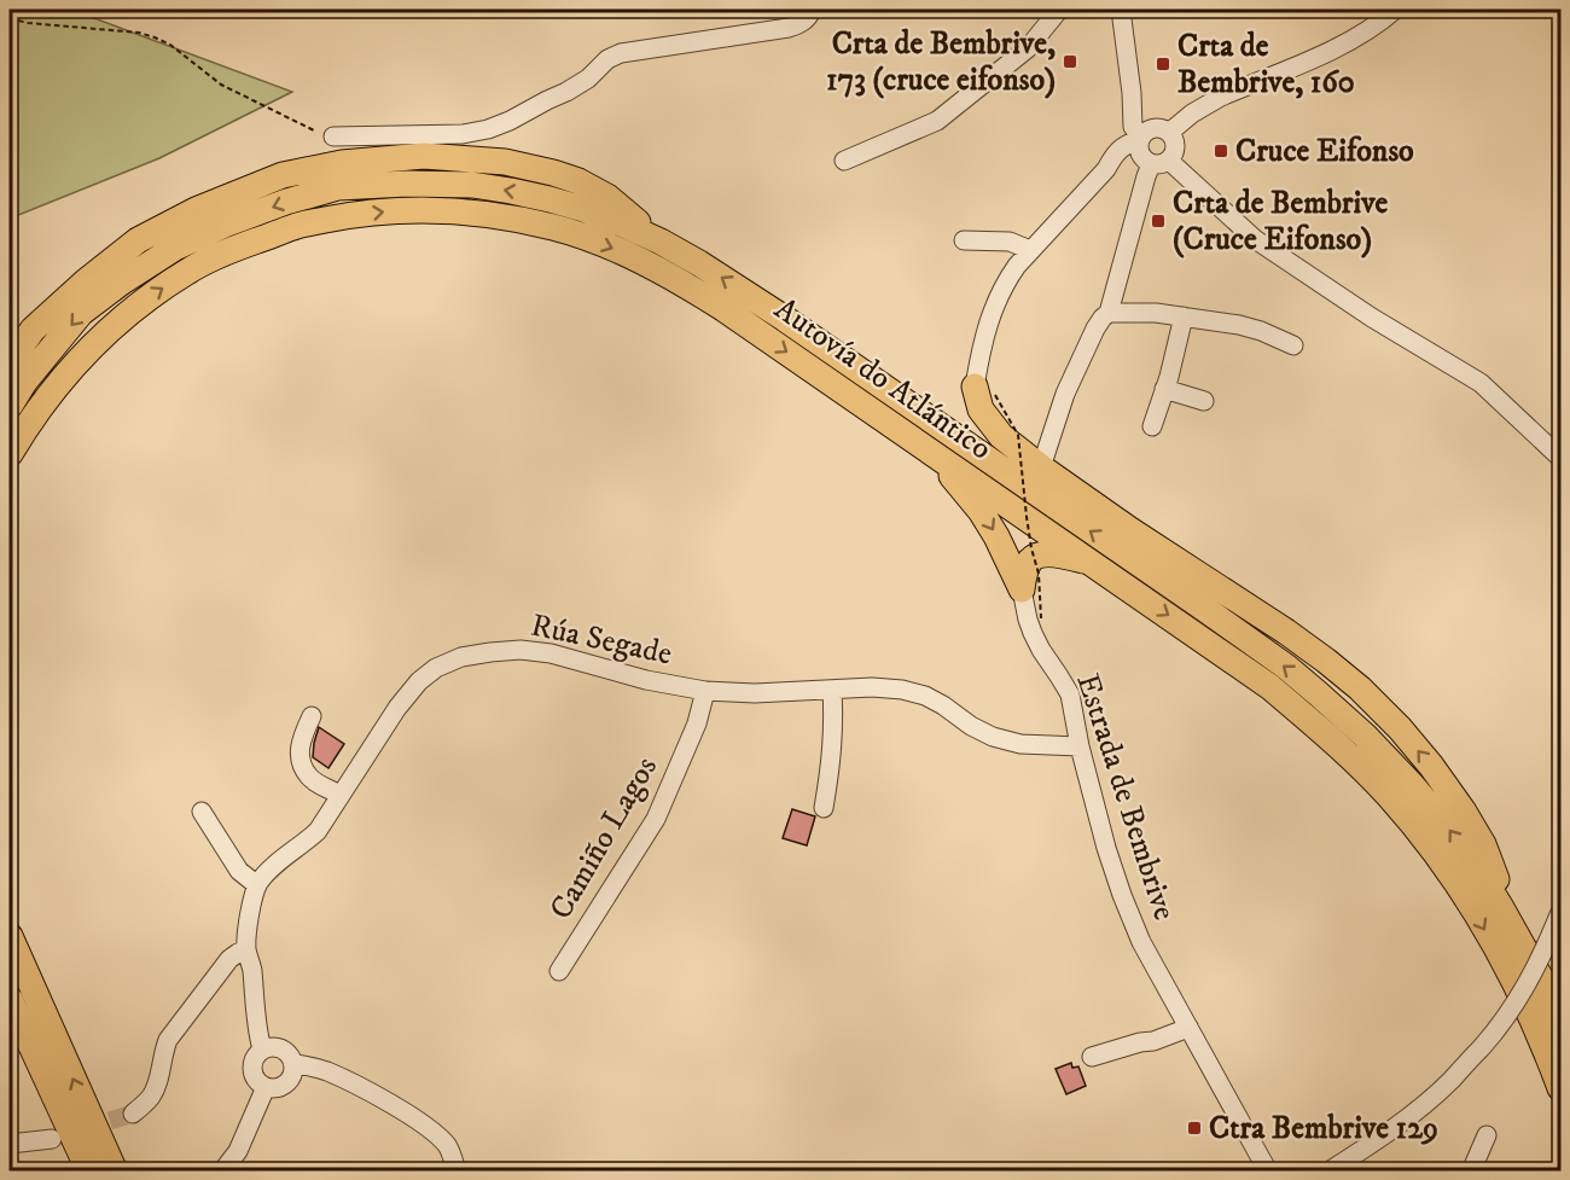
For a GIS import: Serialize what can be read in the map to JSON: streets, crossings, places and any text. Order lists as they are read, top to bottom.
{
  "streets": {
    "highway": ["Autovía do Atlántico"],
    "street": ["Rúa Segade", "Estrada de Bembrive", "Camiño Lagos"]
  },
  "crossings": [
    ["Rúa Segade", "Estrada de Bembrive"],
    ["Rúa Segade", "Camiño Lagos"]
  ],
  "places": {
    "transit": [
      "Crta de Bembrive, 173 (cruce eifonso)",
      "Crta de Bembrive, 160",
      "Cruce Eifonso",
      "Crta de Bembrive (Cruce Eifonso)",
      "Ctra Bembrive 129"
    ]
  }
}
